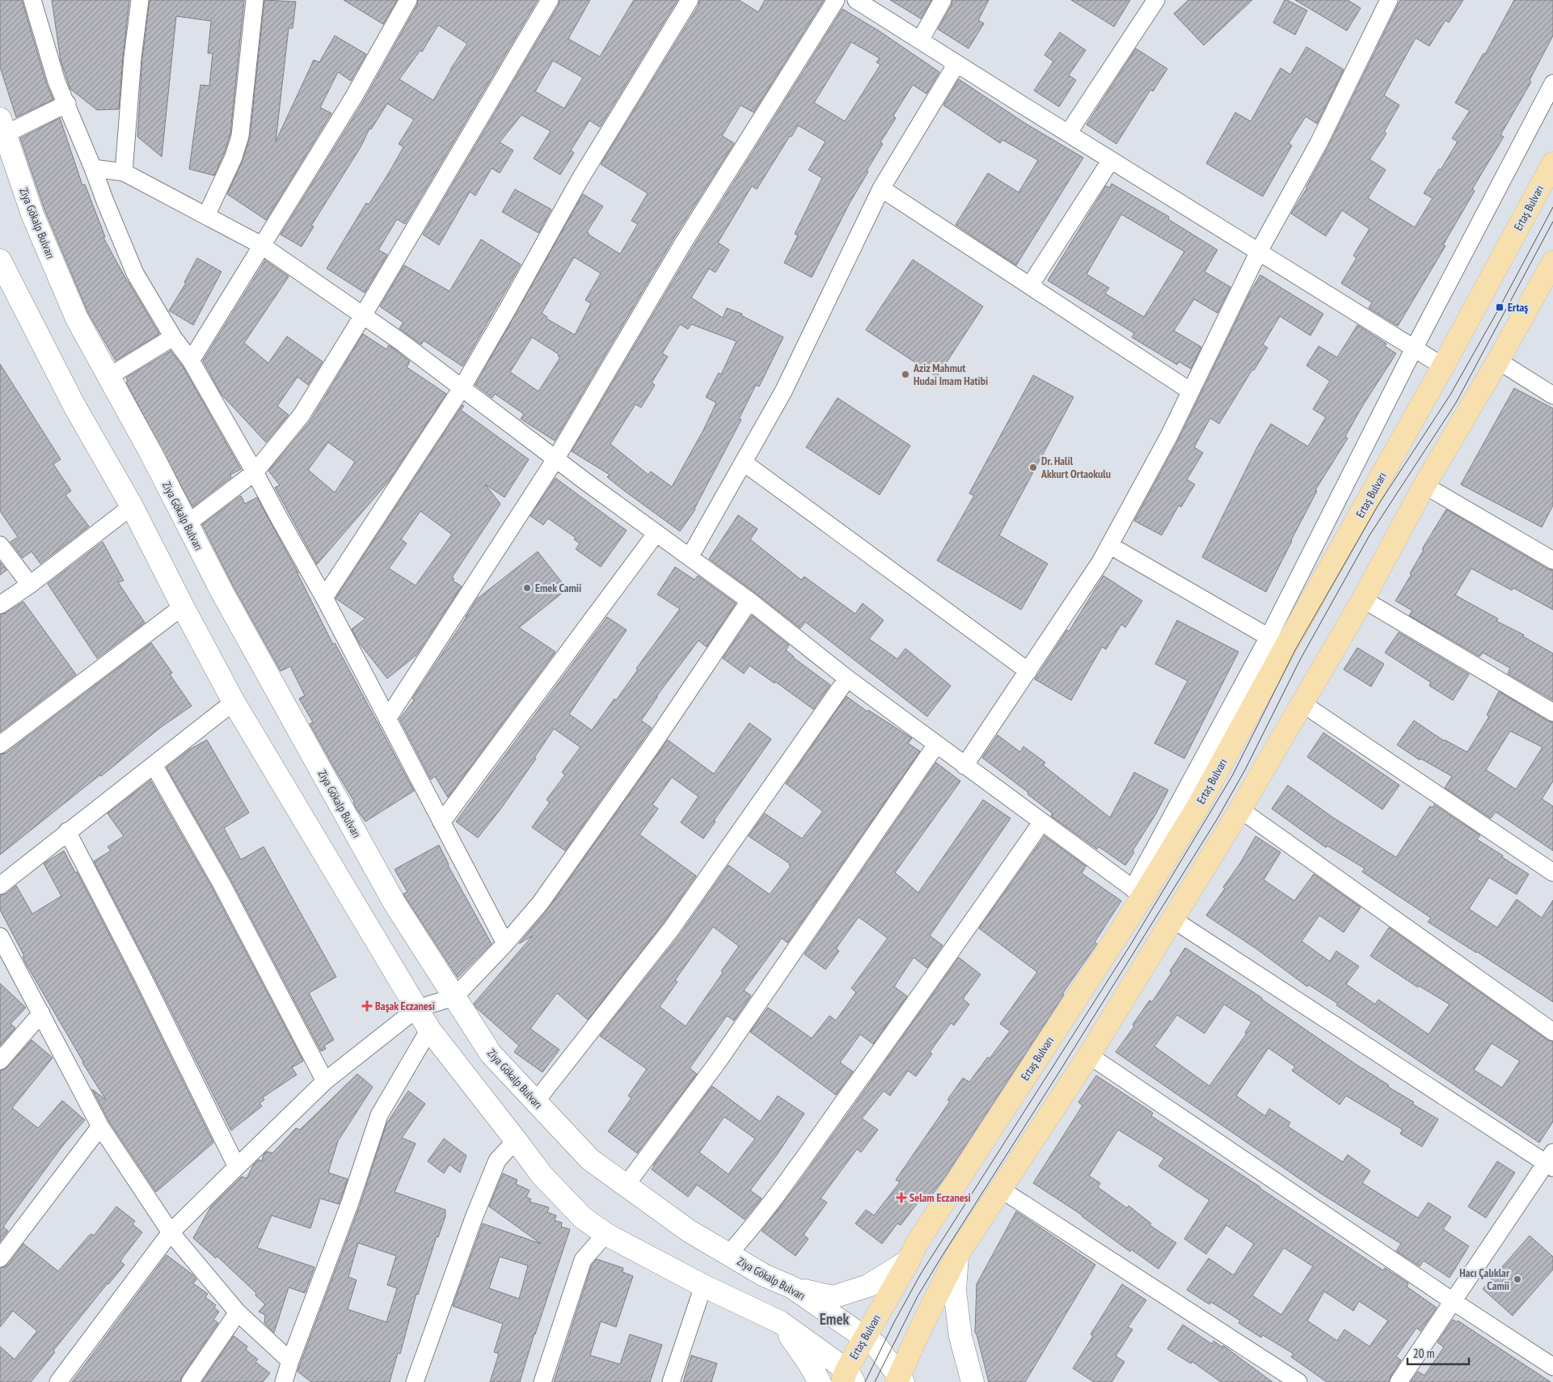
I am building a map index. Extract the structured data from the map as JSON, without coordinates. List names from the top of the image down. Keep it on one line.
{"streets":{"main road":["Ertaş Bulvarı","Ziya Gökalp Bulvarı"]},"crossings":[["Ertaş Bulvarı","Ziya Gökalp Bulvarı"]],"districts":["Emek"],"places":{"transit":["Ertaş"],"other":["Aziz Mahmut Hudai Imam Hatibi","Dr. Halil Akkurt Ortaokulu","Emek Camii","Hacı Çalıklar Camii"],"health":["Başak Eczanesi","Selam Eczanesi"]},"scale_bar":"20 m"}
